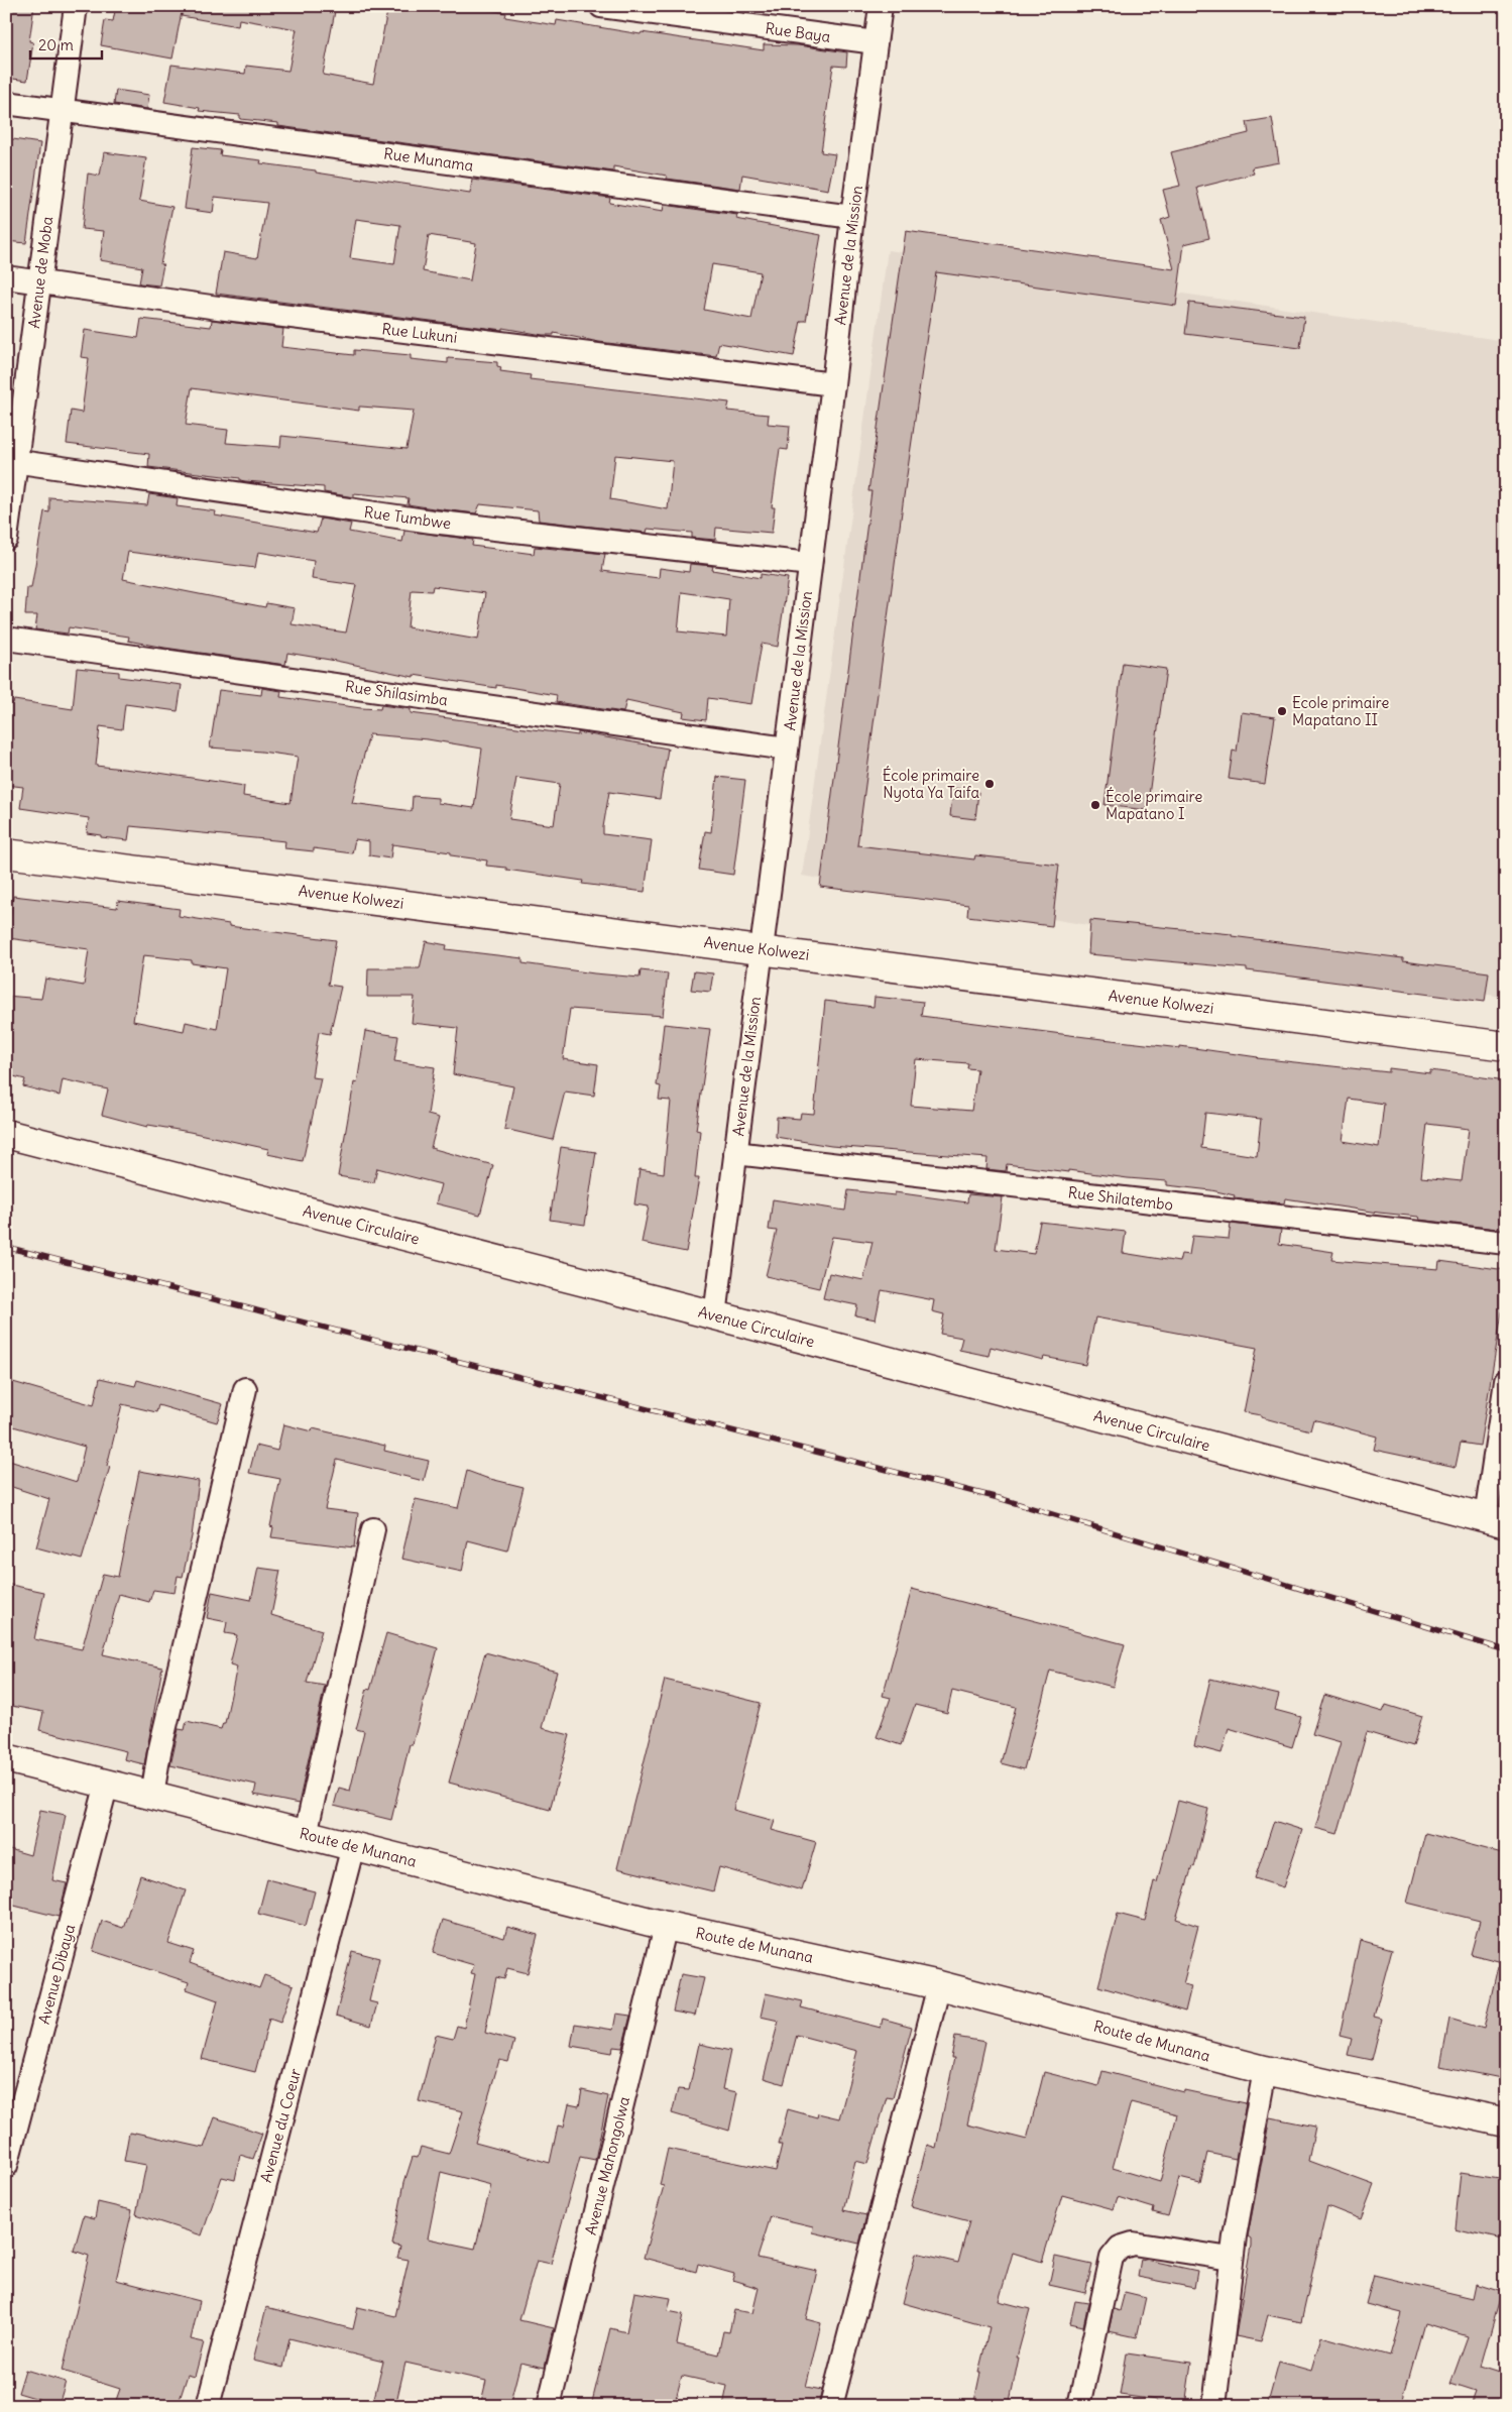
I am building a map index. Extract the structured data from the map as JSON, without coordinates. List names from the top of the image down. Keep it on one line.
{"streets":{"street":["Rue Baya","Rue Munama","Avenue de la Mission","Avenue de Moba","Rue Lukuni","Rue Tumbwe","Rue Shilasimba","Avenue Kolwezi","Rue Shilatembo","Avenue Circulaire","Route de Munana","Avenue Dibaya","Avenue du Coeur","Avenue Mahongolwa"]},"crossings":[["Rue Baya","Avenue de la Mission"],["Rue Munama","Avenue de la Mission"],["Rue Munama","Avenue de Moba"],["Avenue de la Mission","Rue Lukuni"],["Avenue de la Mission","Rue Tumbwe"],["Avenue de la Mission","Rue Shilasimba"],["Avenue de la Mission","Avenue Kolwezi"],["Avenue de la Mission","Rue Shilatembo"],["Avenue de la Mission","Avenue Circulaire"],["Avenue de Moba","Rue Lukuni"],["Avenue de Moba","Rue Tumbwe"],["Route de Munana","Avenue Dibaya"],["Route de Munana","Avenue du Coeur"],["Route de Munana","Avenue Mahongolwa"]],"places":["Ecole primaire Mapatano II","École primaire Nyota Ya Taifa","École primaire Mapatano I"],"scale_bar":"20 m"}
